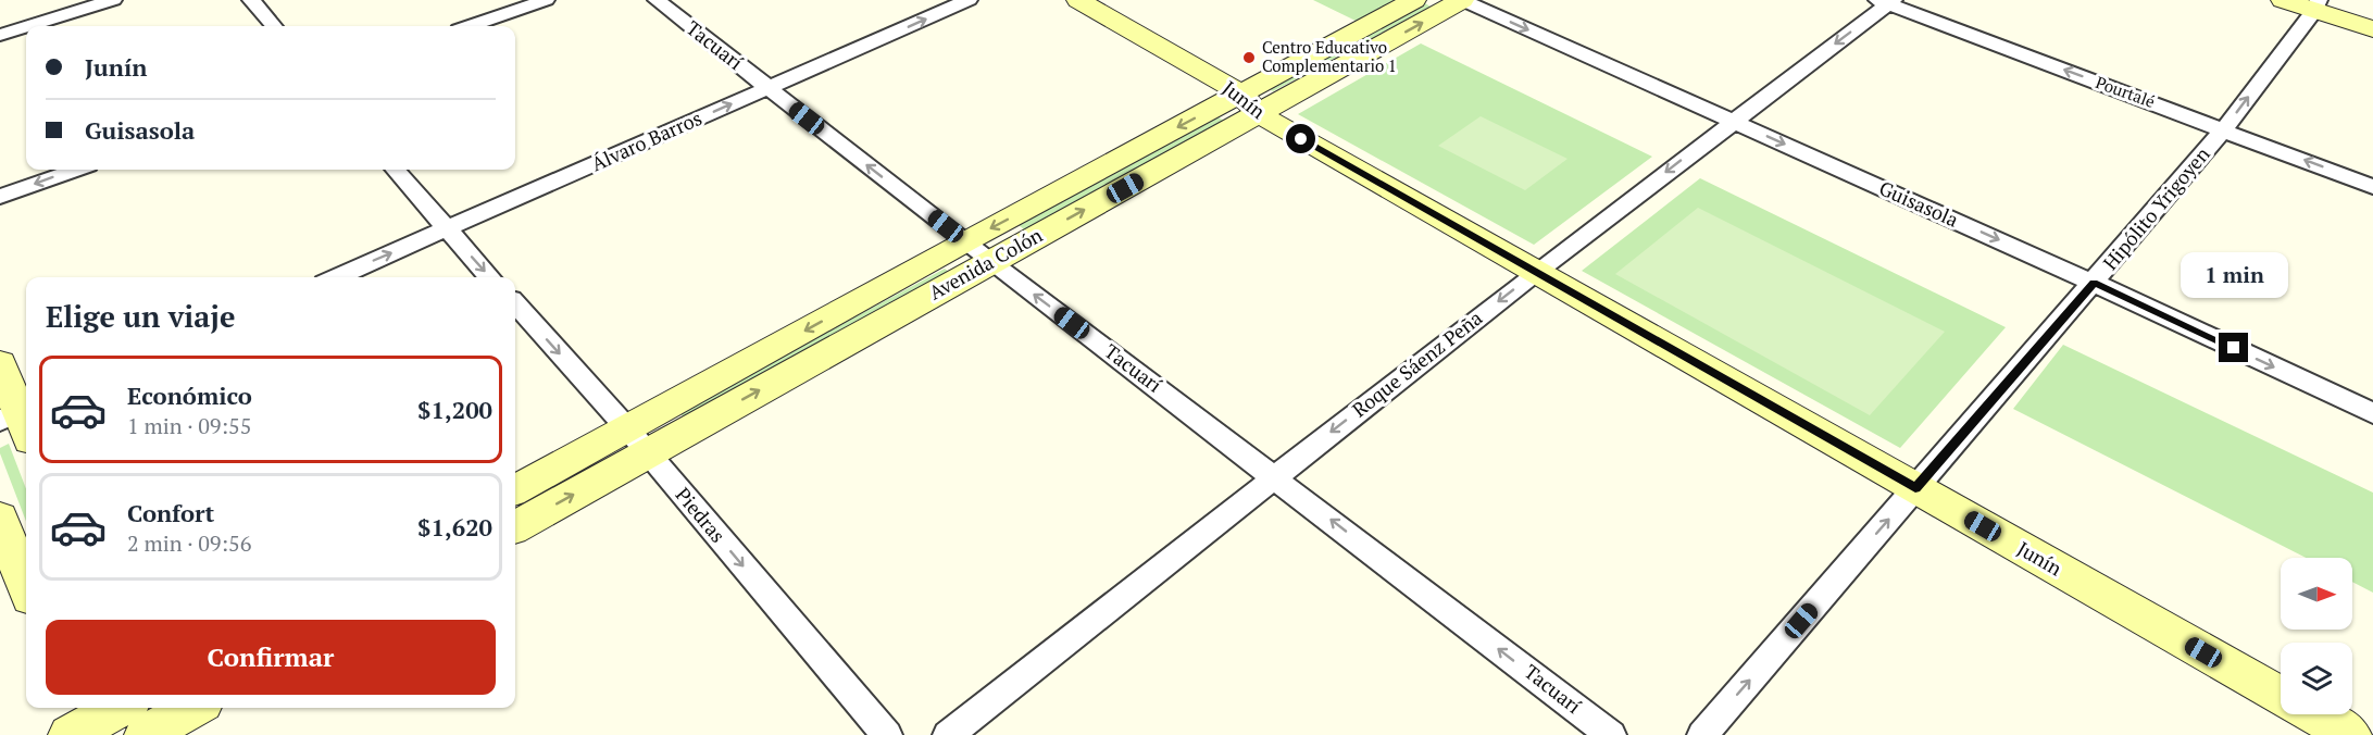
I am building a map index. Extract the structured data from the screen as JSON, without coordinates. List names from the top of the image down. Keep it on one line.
{"streets":{"main road":["Junín","Avenida Colón"],"street":["Tacuarí","Pourtalé","Álvaro Barros","Guisasola","Hipólito Yrigoyen","Roque Sáenz Peña","Piedras"]},"crossings":[["Tacuarí","Álvaro Barros"],["Tacuarí","Avenida Colón"],["Tacuarí","Roque Sáenz Peña"],["Pourtalé","Hipólito Yrigoyen"],["Pourtalé","Roque Sáenz Peña"],["Junín","Hipólito Yrigoyen"],["Junín","Avenida Colón"],["Junín","Roque Sáenz Peña"],["Guisasola","Hipólito Yrigoyen"],["Guisasola","Avenida Colón"],["Guisasola","Roque Sáenz Peña"],["Avenida Colón","Piedras"]],"one_way":["Tacuarí","Pourtalé","Álvaro Barros","Guisasola","Hipólito Yrigoyen","Roque Sáenz Peña","Piedras"],"places":["Centro Educativo Complementario 1"],"north":"right","page":{"banner":["Junín","Guisasola"],"bubble":"1 min","heading":"Elige un viaje","list":[{"name":"Económico","note":"1 min · 09:55","value":"$1,200"},{"name":"Confort","note":"2 min · 09:56","value":"$1,620"}],"buttons":"Confirmar"}}
